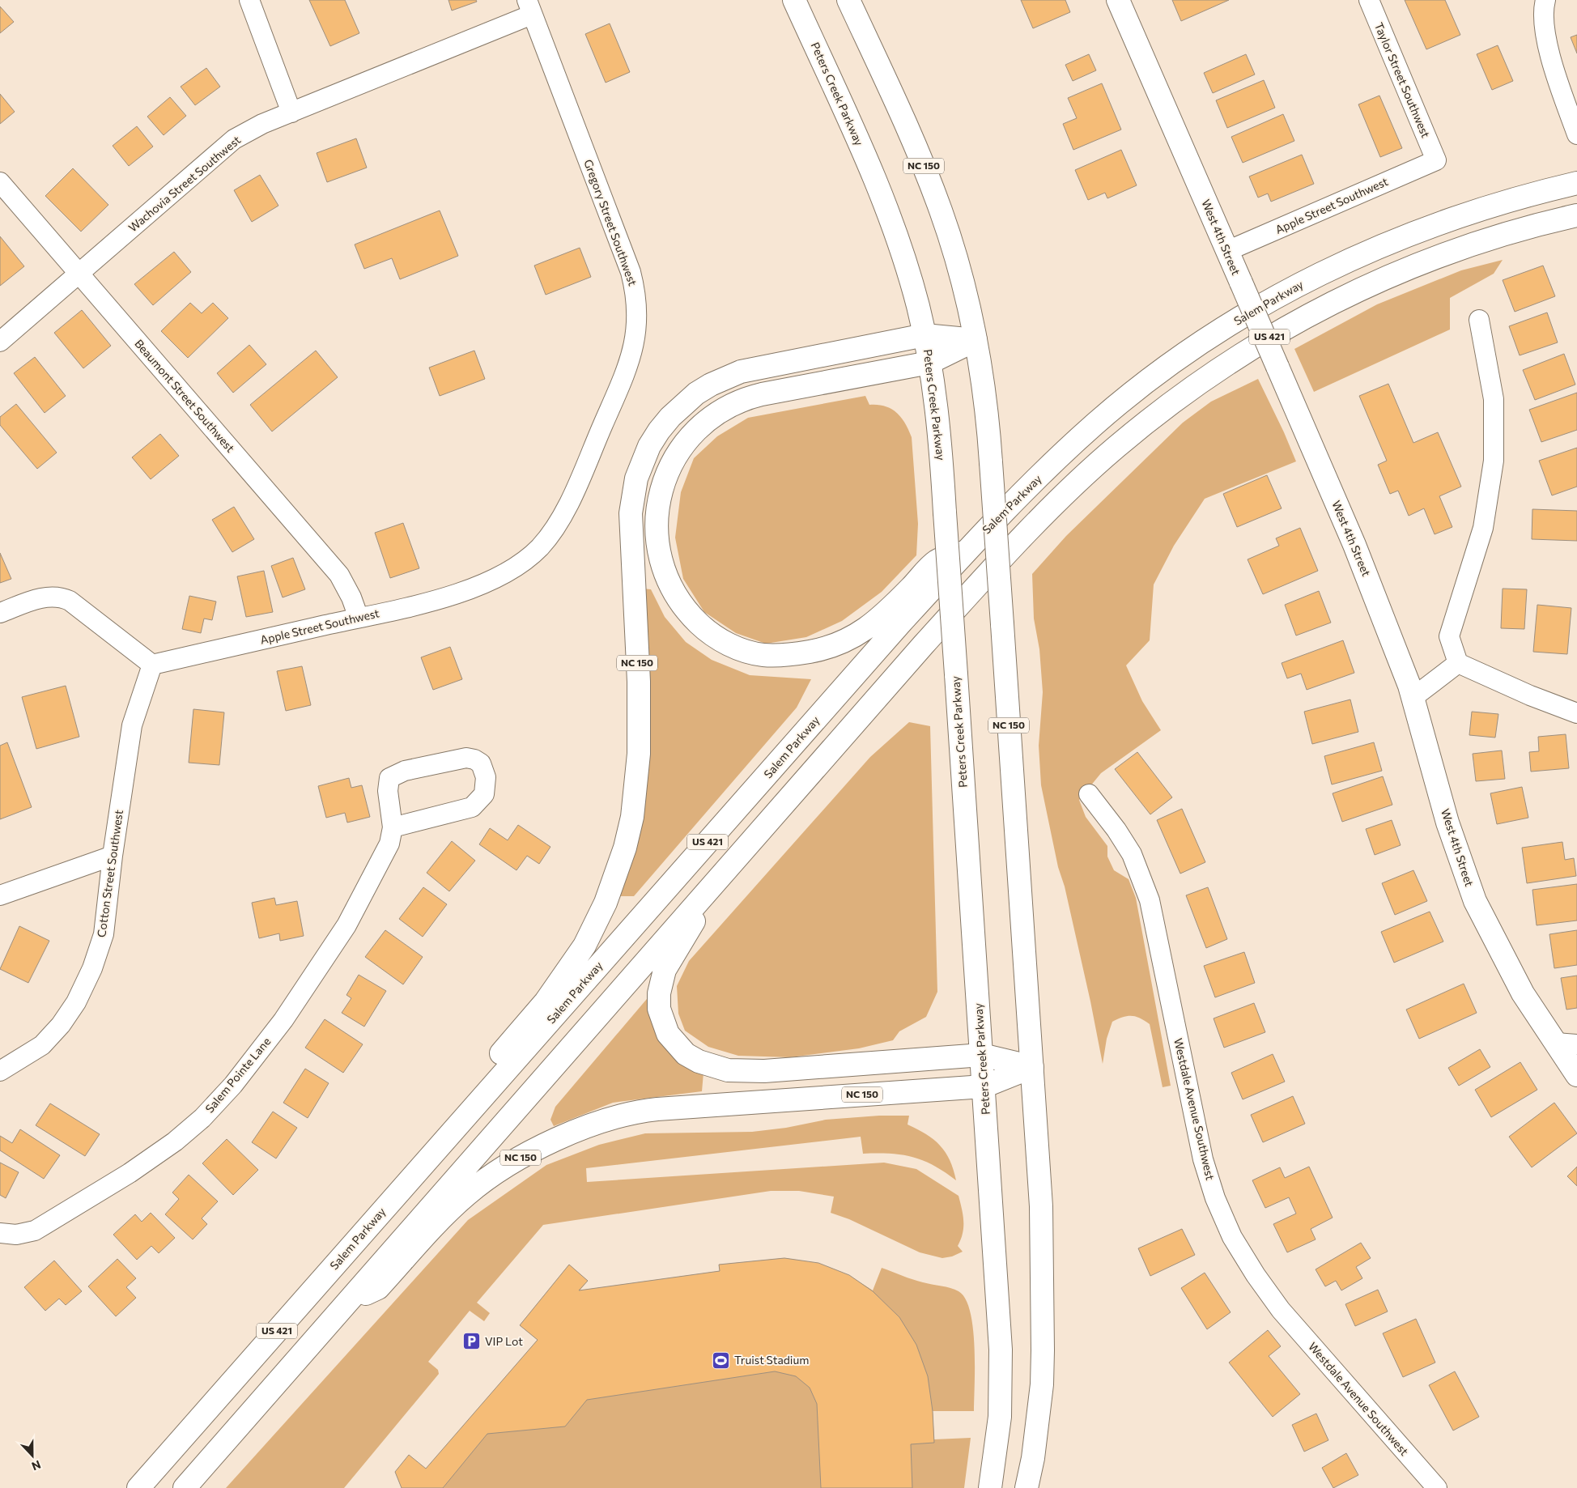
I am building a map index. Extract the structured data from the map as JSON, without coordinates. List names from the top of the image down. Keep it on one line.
{"streets":{"main road":["Peters Creek Parkway","NC 150","West 4th Street","Salem Parkway","US 421"],"street":["Taylor Street Southwest","Wachovia Street Southwest","Apple Street Southwest","Gregory Street Southwest","Beaumont Street Southwest","Cotton Street Southwest","Salem Pointe Lane","Westdale Avenue Southwest"]},"crossings":[["Taylor Street Southwest","Apple Street Southwest"],["Peters Creek Parkway","NC 150"],["NC 150","Salem Parkway"],["NC 150","US 421"],["Wachovia Street Southwest","Gregory Street Southwest"],["Wachovia Street Southwest","Beaumont Street Southwest"],["Apple Street Southwest","Gregory Street Southwest"],["Apple Street Southwest","West 4th Street"],["Apple Street Southwest","Beaumont Street Southwest"],["Apple Street Southwest","Cotton Street Southwest"]],"places":{"parking":["VIP Lot"],"sports":["Truist Stadium"]},"north":"bottom"}
